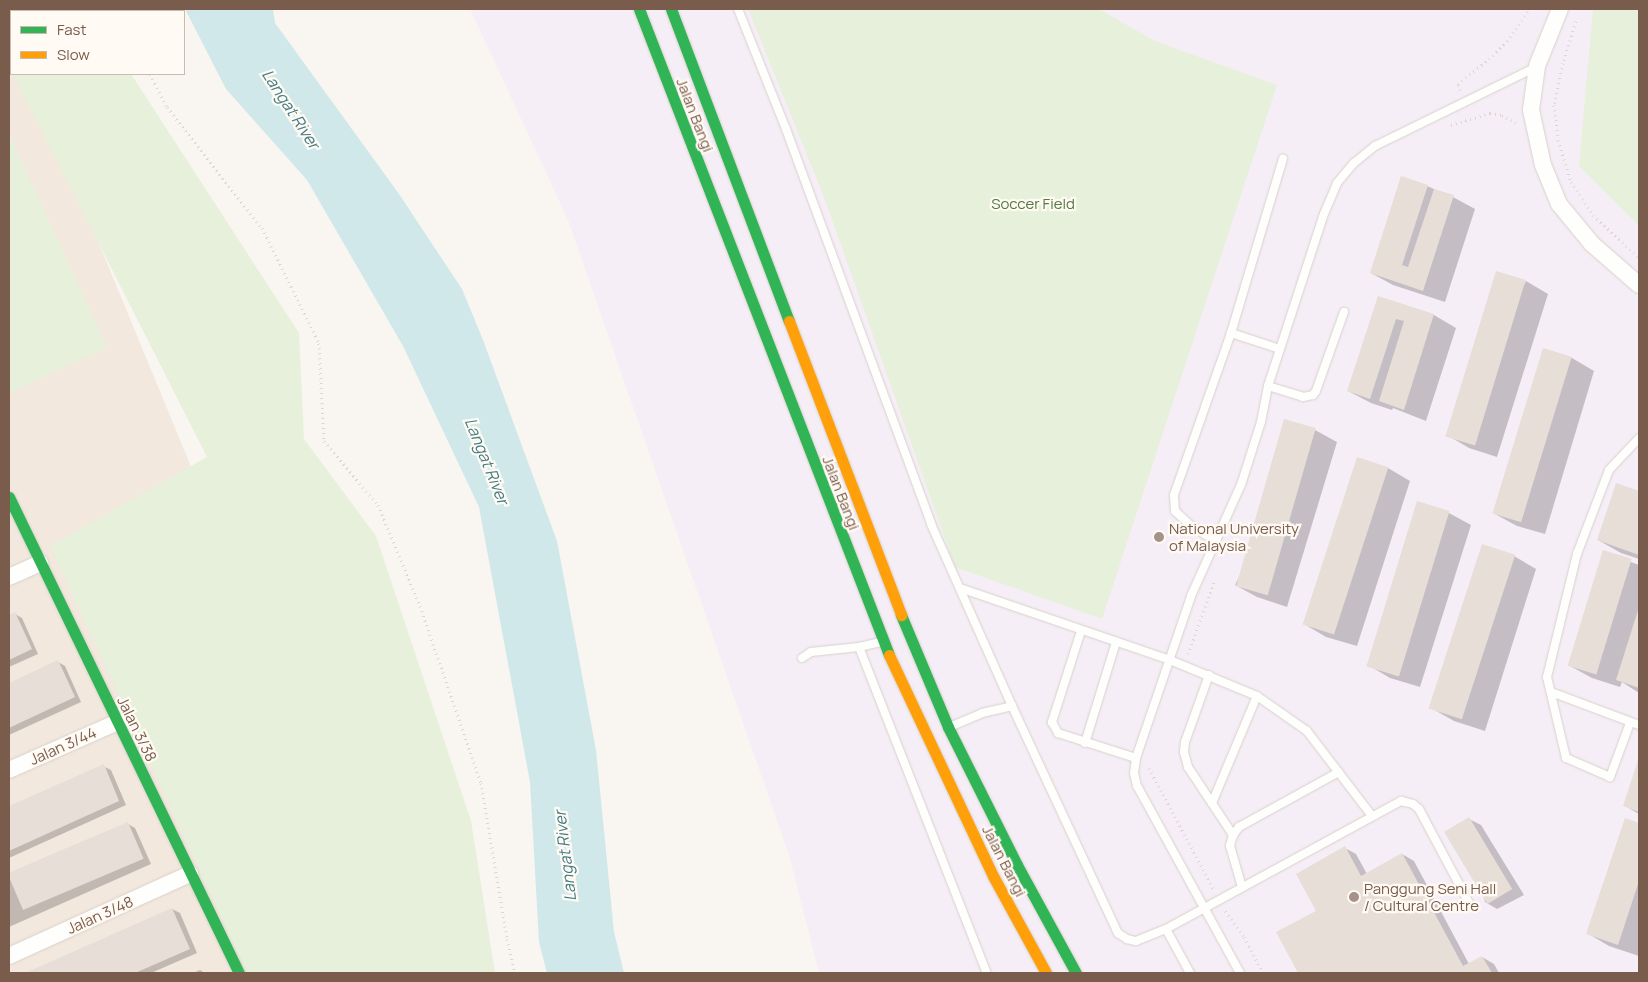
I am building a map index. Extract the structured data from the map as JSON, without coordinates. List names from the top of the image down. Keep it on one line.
{"streets":{"main road":["Jalan Bangi","Jalan 3/38"],"street":["Jalan 3/44","Jalan 3/48"]},"crossings":[["Jalan 3/38","Jalan 3/44"],["Jalan 3/38","Jalan 3/48"]],"water":["Langat River"],"parks":["Soccer Field"],"places":["National University of Malaysia","Panggung Seni Hall / Cultural Centre"],"legend":["Fast","Slow"]}
